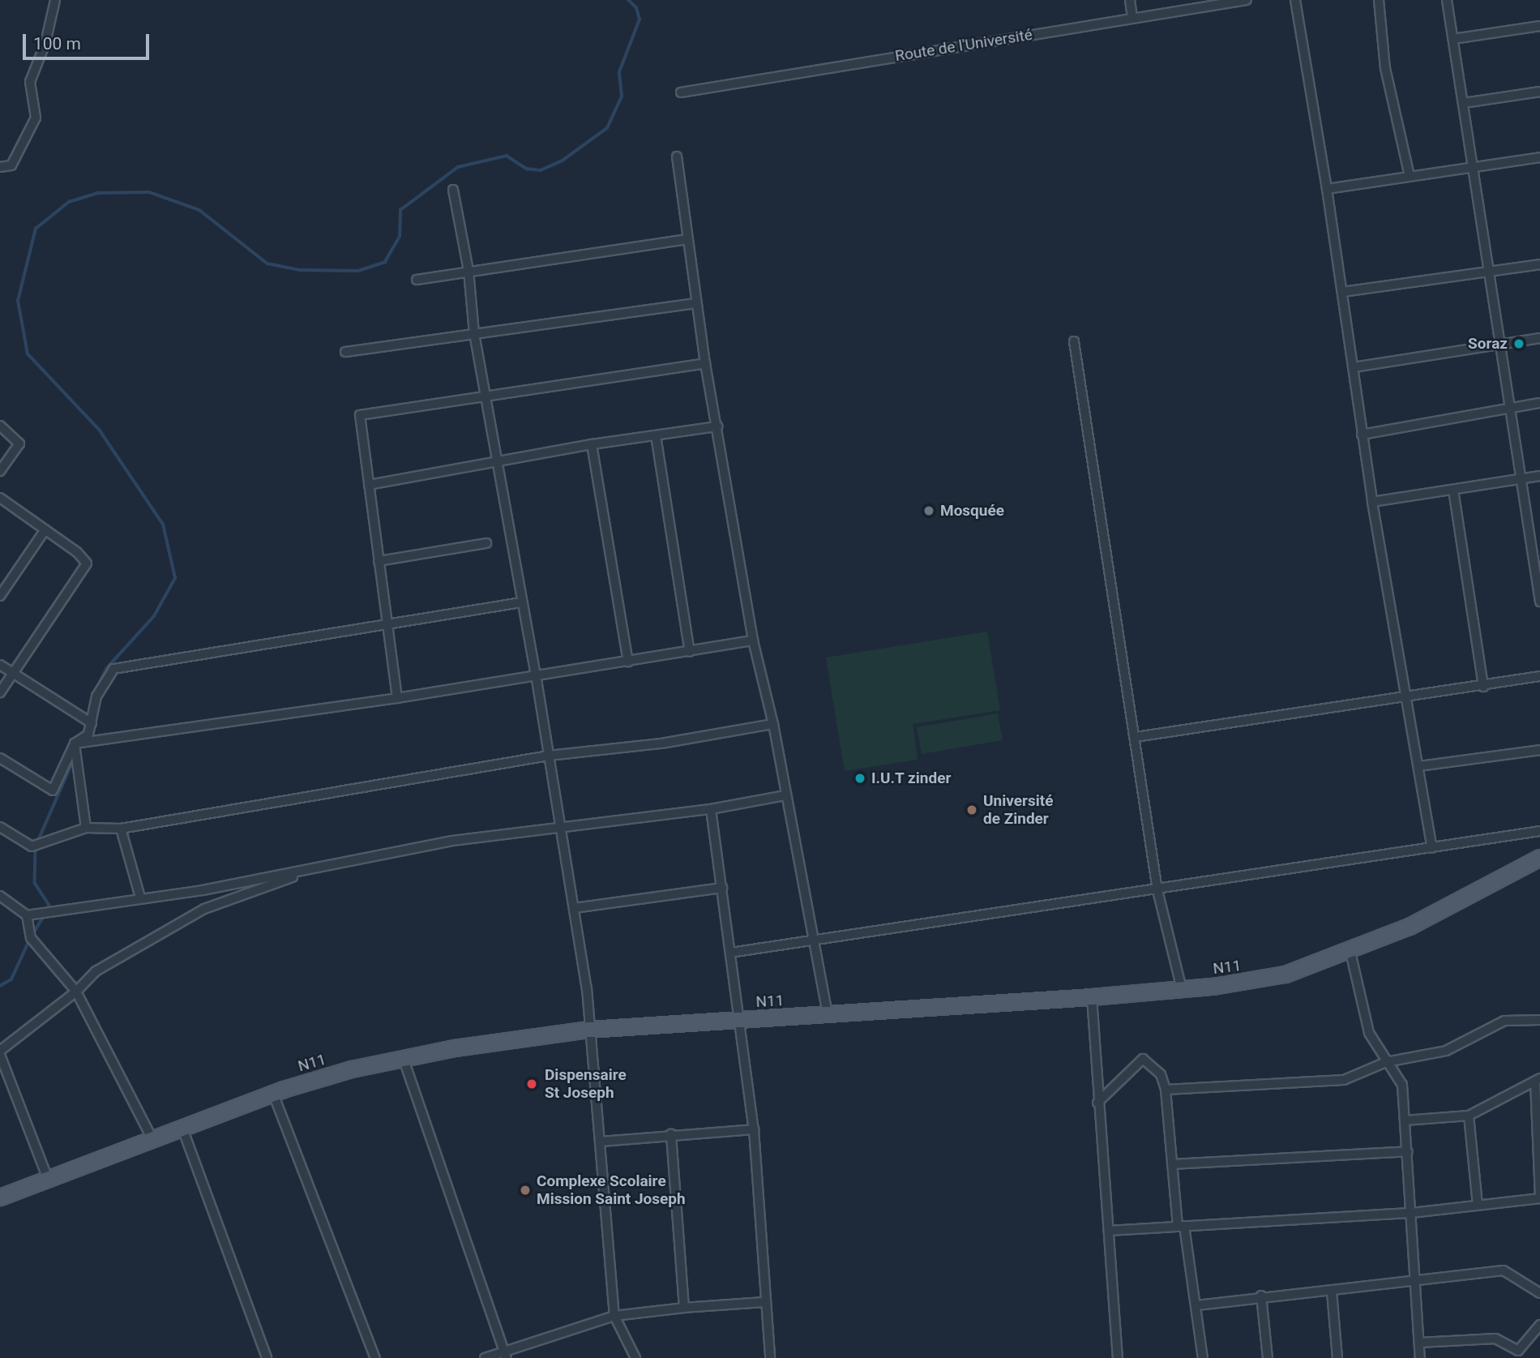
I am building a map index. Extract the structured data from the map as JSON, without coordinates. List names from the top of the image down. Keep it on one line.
{"streets":{"main road":["N11"],"street":["Route de l'Université"]},"places":["Soraz","Mosquée","I.U.T zinder","Université de Zinder","Dispensaire St Joseph","Complexe Scolaire Mission Saint Joseph"],"scale_bar":"100 m"}
